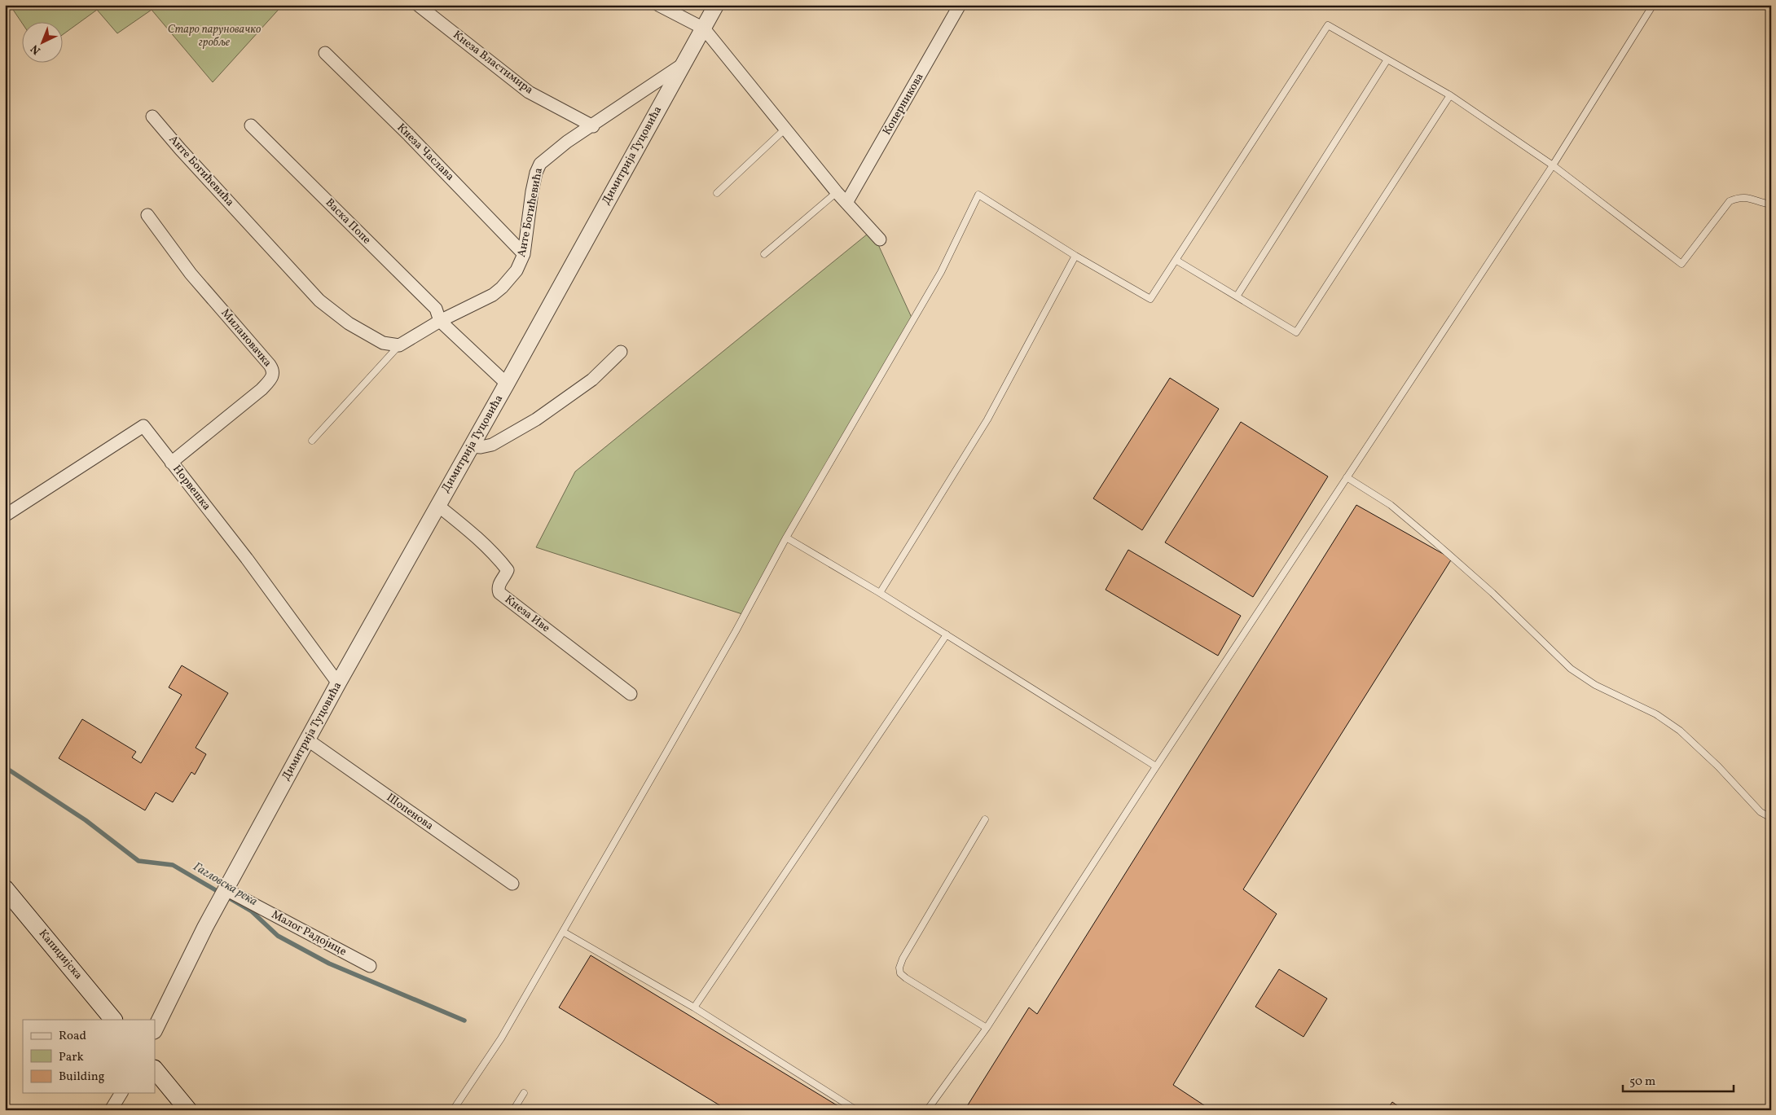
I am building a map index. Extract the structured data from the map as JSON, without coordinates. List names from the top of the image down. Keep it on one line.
{"streets":{"main road":["Капиџијска"],"street":["Кнеза Властимира","Коперникова","Кнеза Часлава","Димитрија Туцовића","Анте Богићевића","Васка Попе","Милановачка","Норвешка","Кнеза Иве","Шопенова","Малог Радојице"]},"crossings":[["Кнеза Властимира","Анте Богићевића"],["Кнеза Часлава","Анте Богићевића"],["Димитрија Туцовића","Анте Богићевића"],["Димитрија Туцовића","Васка Попе"],["Димитрија Туцовића","Норвешка"],["Димитрија Туцовића","Кнеза Иве"],["Димитрија Туцовића","Шопенова"],["Димитрија Туцовића","Малог Радојице"],["Анте Богићевића","Васка Попе"],["Милановачка","Норвешка"]],"water":["Гагловска река"],"parks":["Старо паруновачко гробље"],"legend":["Road","Park","Building"],"scale_bar":"50 m","north":"bottom left"}
